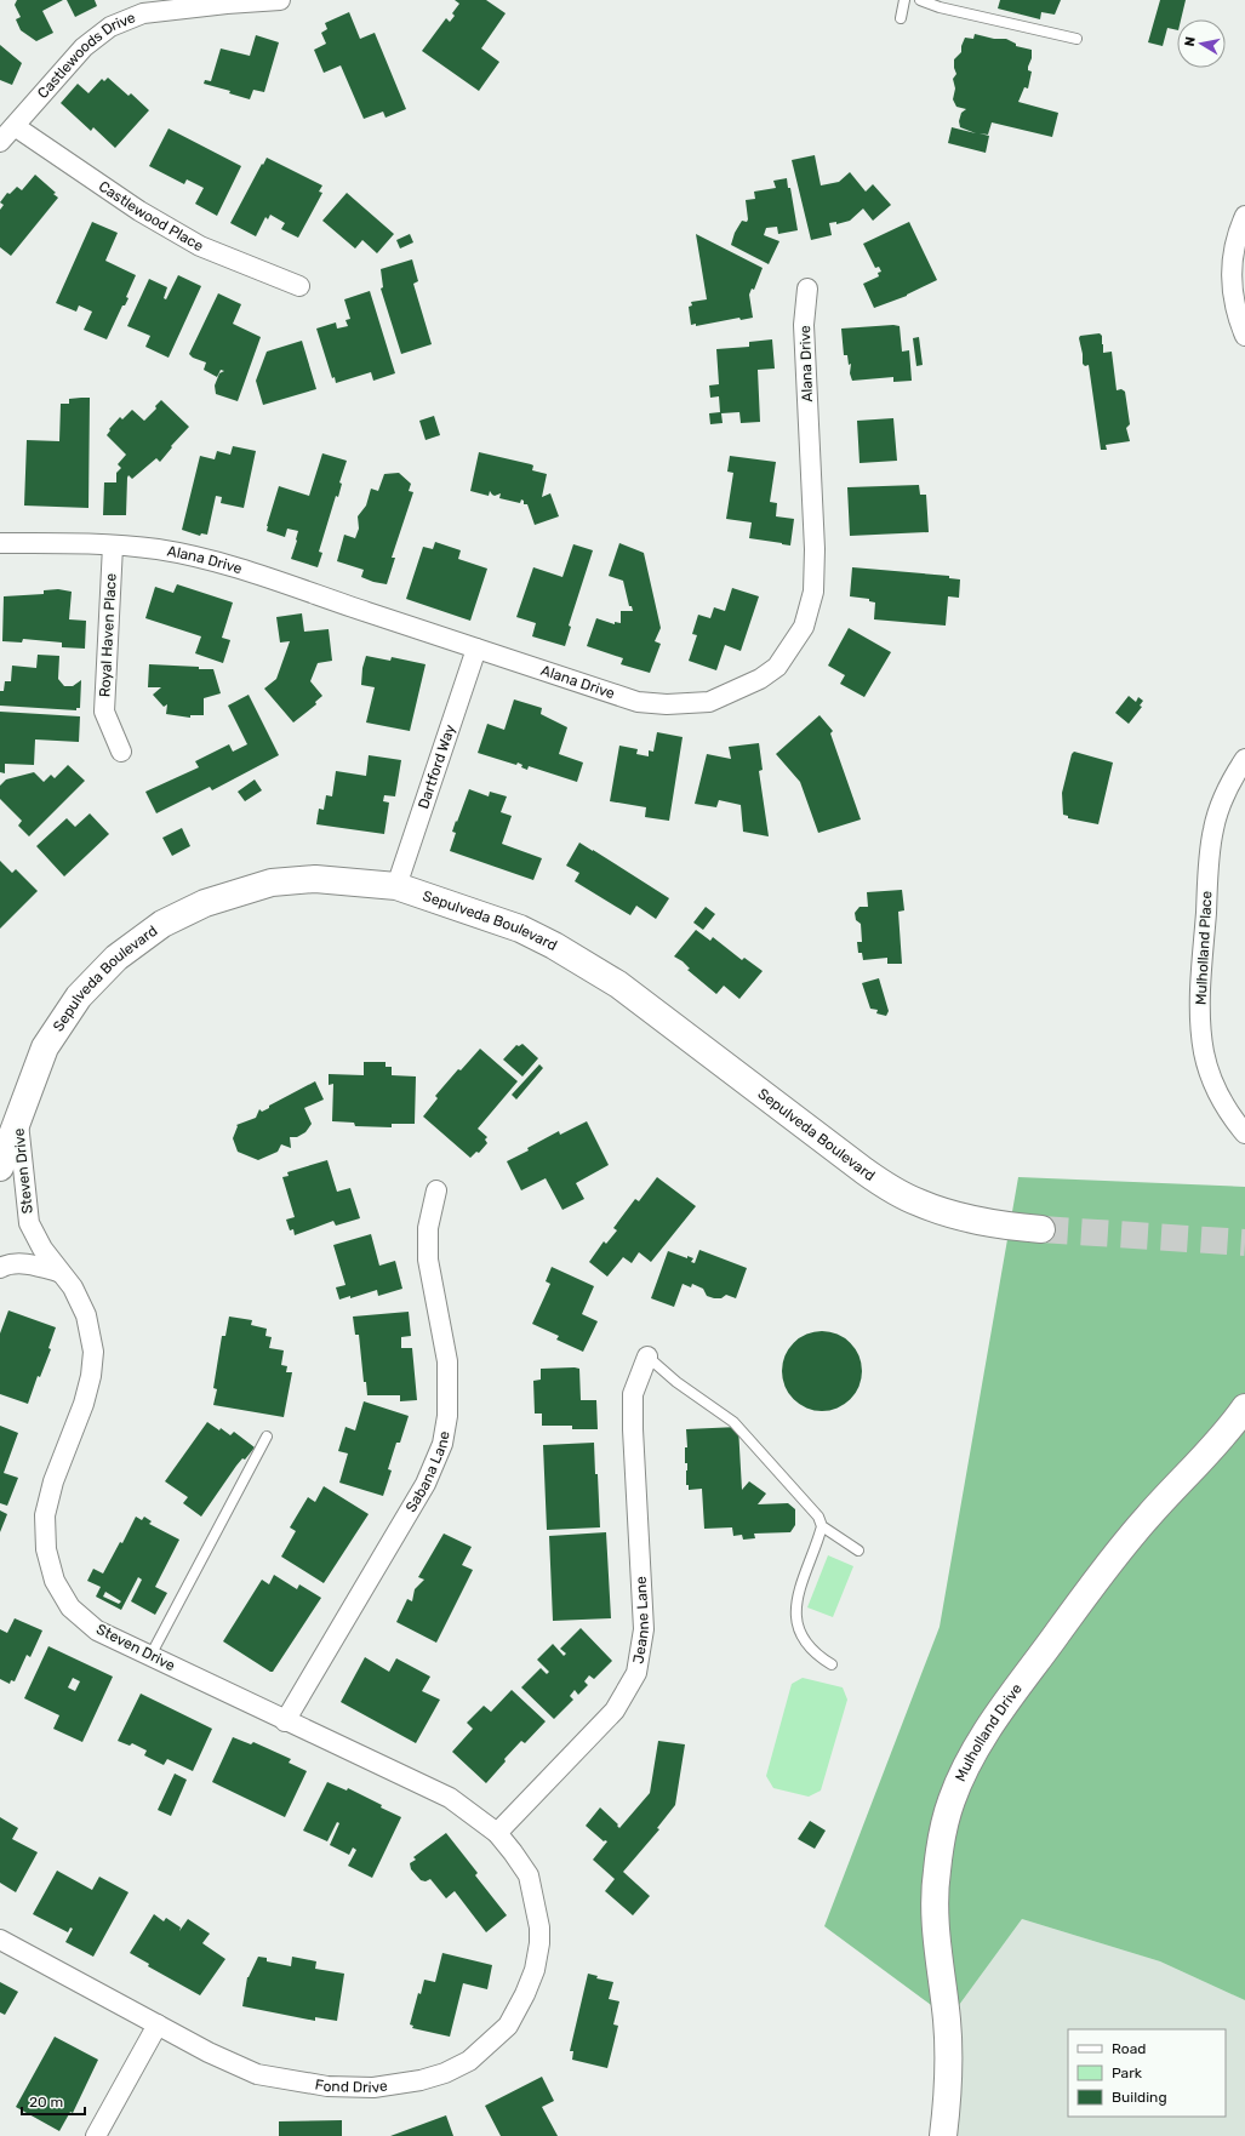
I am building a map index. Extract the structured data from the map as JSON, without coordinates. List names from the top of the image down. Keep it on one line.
{"streets":{"main road":["Sepulveda Boulevard","Mulholland Drive"],"street":["Castlewoods Drive","Castlewood Place","Alana Drive","Royal Haven Place","Dartford Way","Mulholland Place","Steven Drive","Sabana Lane","Jeanne Lane","Fond Drive"]},"crossings":[["Castlewoods Drive","Castlewood Place"],["Alana Drive","Royal Haven Place"],["Alana Drive","Dartford Way"],["Dartford Way","Sepulveda Boulevard"],["Sepulveda Boulevard","Steven Drive"],["Steven Drive","Sabana Lane"],["Steven Drive","Jeanne Lane"],["Steven Drive","Fond Drive"],["Jeanne Lane","Fond Drive"]],"legend":["Road","Park","Building"],"scale_bar":"20 m","north":"left"}
